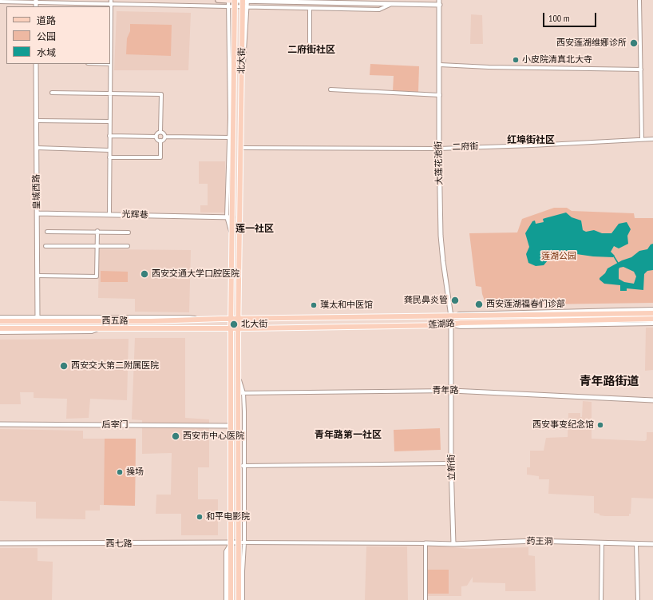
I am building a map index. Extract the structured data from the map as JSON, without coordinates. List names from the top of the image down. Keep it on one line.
{"streets":{"main road":["北大街","西五路","莲湖路"],"street":["二府街","大莲花池街","皇城西路","光辉巷","青年路","后宰门","立新街","药王洞","西七路"]},"crossings":[["北大街","二府街"],["北大街","光辉巷"],["北大街","西五路"],["北大街","莲湖路"],["北大街","青年路"],["北大街","后宰门"],["北大街","西七路"],["二府街","大莲花池街"],["大莲花池街","莲湖路"],["大莲花池街","立新街"],["皇城西路","光辉巷"],["皇城西路","西五路"],["西五路","莲湖路"],["莲湖路","立新街"],["青年路","立新街"],["立新街","药王洞"]],"districts":["二府街社区","红埠街社区","莲一社区","青年路街道","青年路第一社区"],"parks":["莲湖公园"],"places":["西安莲湖维娜诊所","小皮院清真北大寺","西安交通大学口腔医院","龚民鼻炎管","西安莲湖福春们诊部","璞太和中医馆","北大街","西安交大第二附属医院","西安事变纪念馆","西安市中心医院","操场","和平电影院"],"legend":["道路","公园","水域"],"scale_bar":"100 m"}
